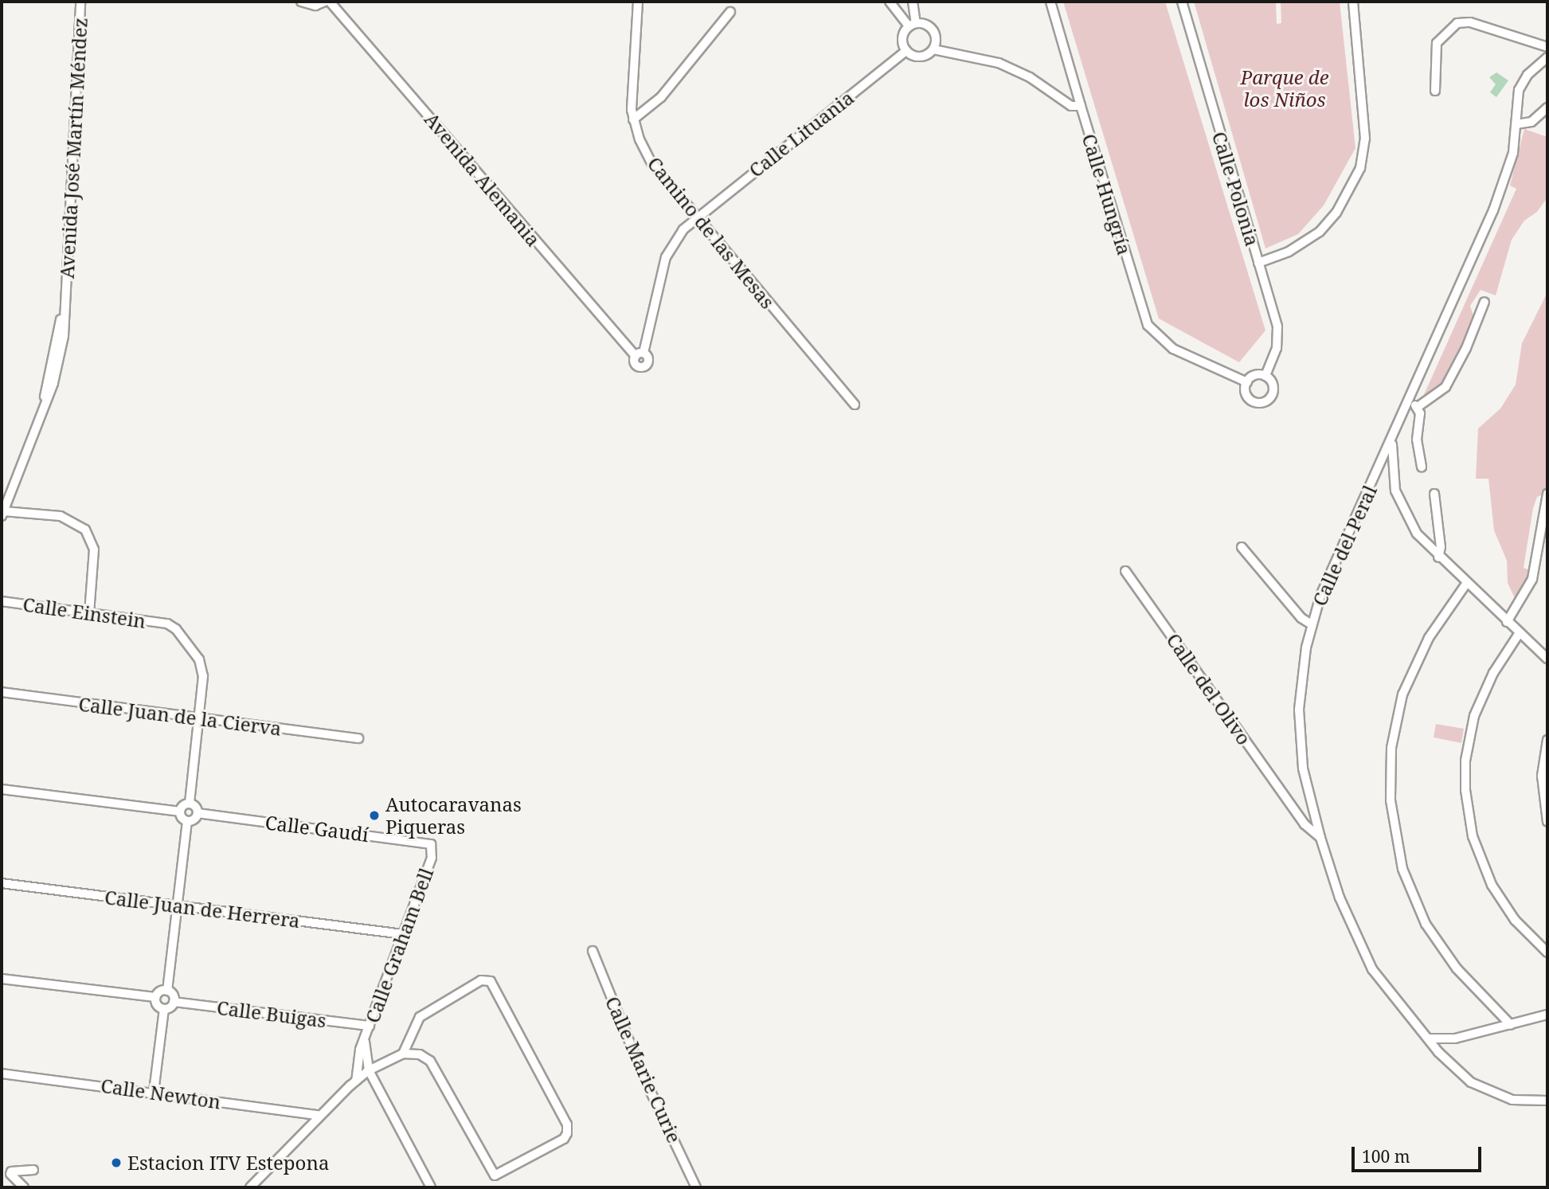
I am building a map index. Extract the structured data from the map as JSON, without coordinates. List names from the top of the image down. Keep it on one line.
{"streets":{"street":["Calle Lituania","Avenida José Martín Méndez","Avenida Alemania","Calle Polonia","Calle Hungría","Camino de las Mesas","Calle del Peral","Calle Einstein","Calle del Olivo","Calle Juan de la Cierva","Calle Gaudí","Calle Juan de Herrera","Calle Graham Bell","Calle Buigas","Calle Marie Curie","Calle Newton"]},"crossings":[["Calle Lituania","Avenida Alemania"],["Calle Lituania","Camino de las Mesas"],["Calle Polonia","Calle Hungría"],["Calle del Peral","Calle del Olivo"],["Calle Einstein","Calle Juan de la Cierva"],["Calle Gaudí","Calle Graham Bell"],["Calle Juan de Herrera","Calle Graham Bell"],["Calle Graham Bell","Calle Buigas"]],"parks":["Parque de los Niños"],"places":["Autocaravanas Piqueras","Estacion ITV Estepona"],"scale_bar":"100 m"}
